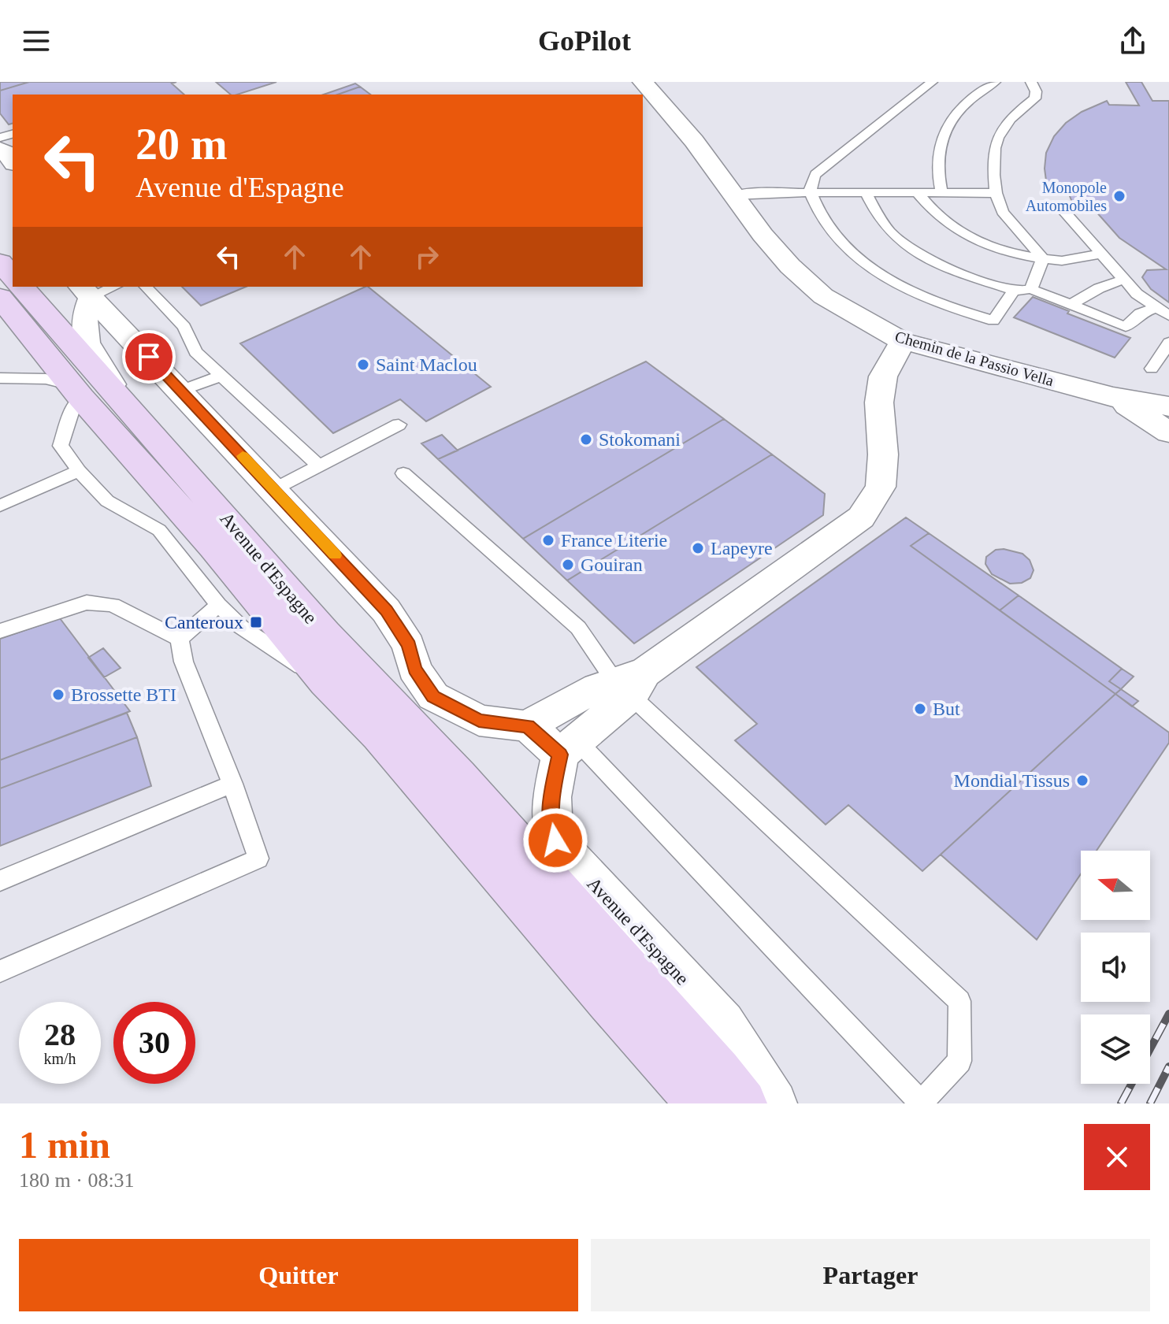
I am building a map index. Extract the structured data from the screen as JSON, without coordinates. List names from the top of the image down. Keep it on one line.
{"streets":{"main road":["Avenue d'Espagne"],"street":["Chemin de la Passio Vella"]},"places":{"other":["Monopole Automobiles","Saint Maclou","Stokomani","France Literie","Lapeyre","Gouiran","Brossette BTI","But","Mondial Tissus"],"transit":["Canteroux"]},"north":"left","page":{"header":"GoPilot","turn":["20 m","Avenue d'Espagne"],"speed":"28 km/h","limit":"30","heading":["1 min","180 m · 08:31"],"buttons":["Quitter","Partager"]}}
